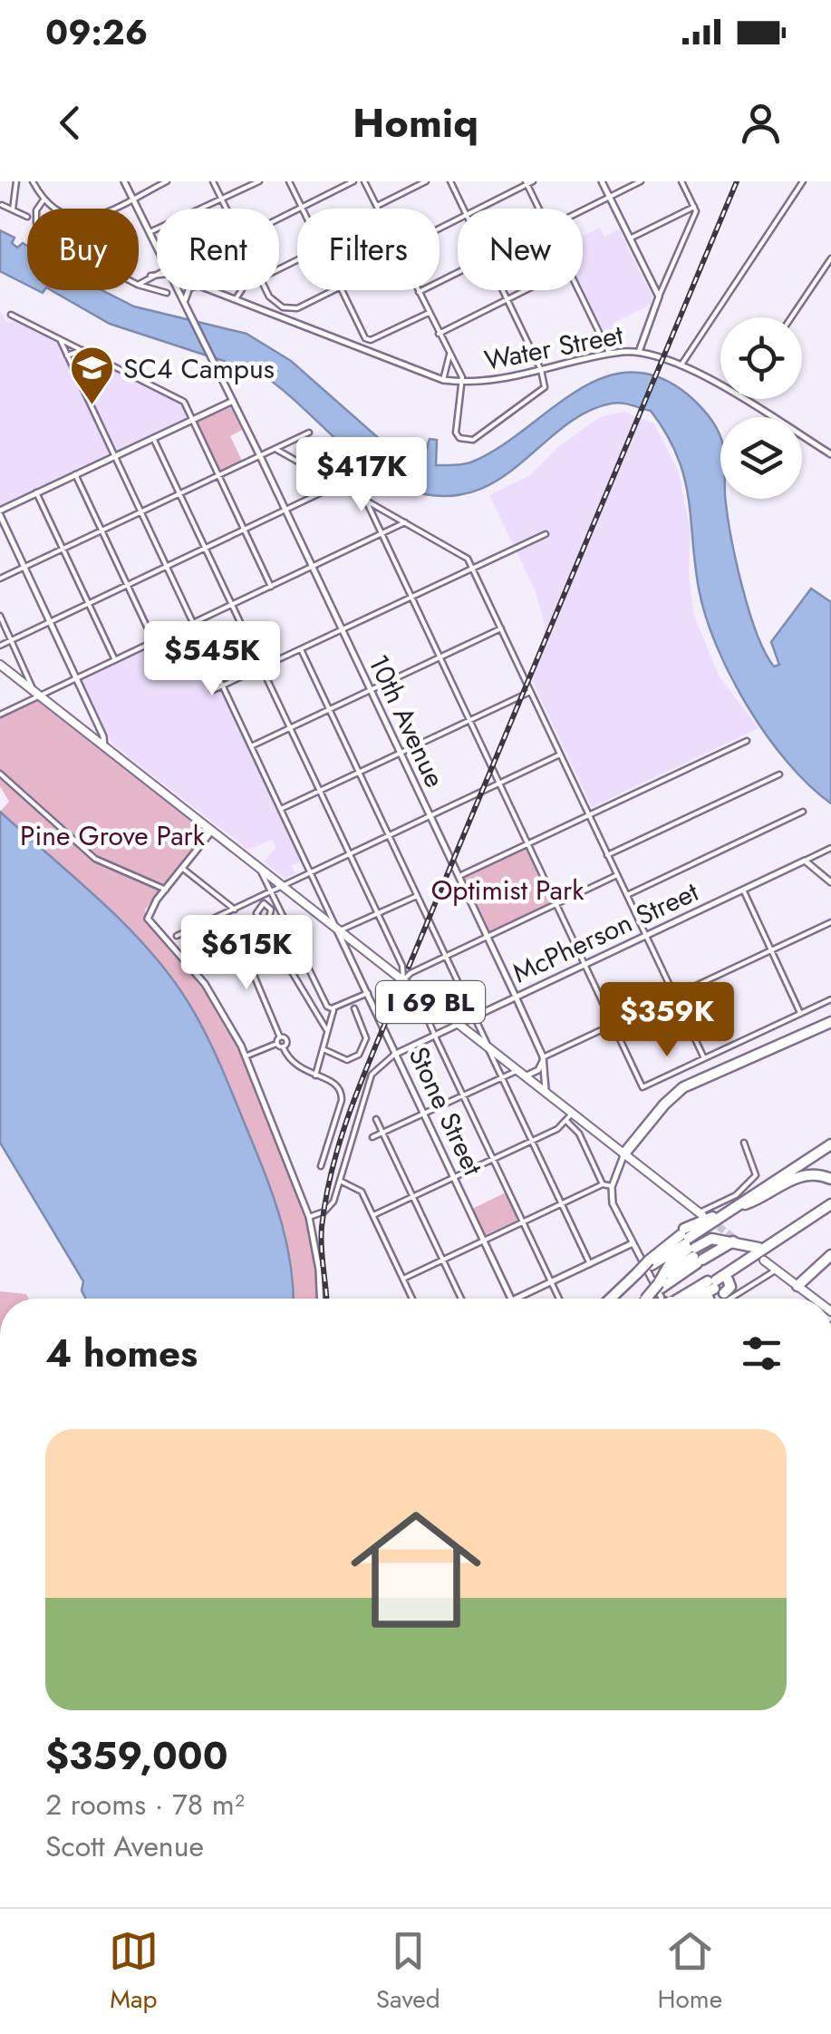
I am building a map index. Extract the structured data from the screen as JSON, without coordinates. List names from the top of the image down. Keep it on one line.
{"streets":{"main road":["I 69 BL"],"street":["Water Street","10th Avenue","McPherson Street","Stone Street"]},"crossings":[["10th Avenue","McPherson Street"],["10th Avenue","I 69 BL"],["McPherson Street","I 69 BL"],["McPherson Street","Stone Street"],["I 69 BL","Stone Street"]],"parks":["Pine Grove Park","Optimist Park"],"places":{"school or university":["SC4 Campus"]},"page":{"status":"09:26","header":"Homiq","chip":["Buy","Rent","Filters","New"],"price":["$417K","$545K","$615K","$359K"],"heading":"4 homes","list":[{"name":"$359,000","note":"2 rooms · 78 m² · Scott Avenue"}],"tabs":["Map","Saved","Home"]}}
